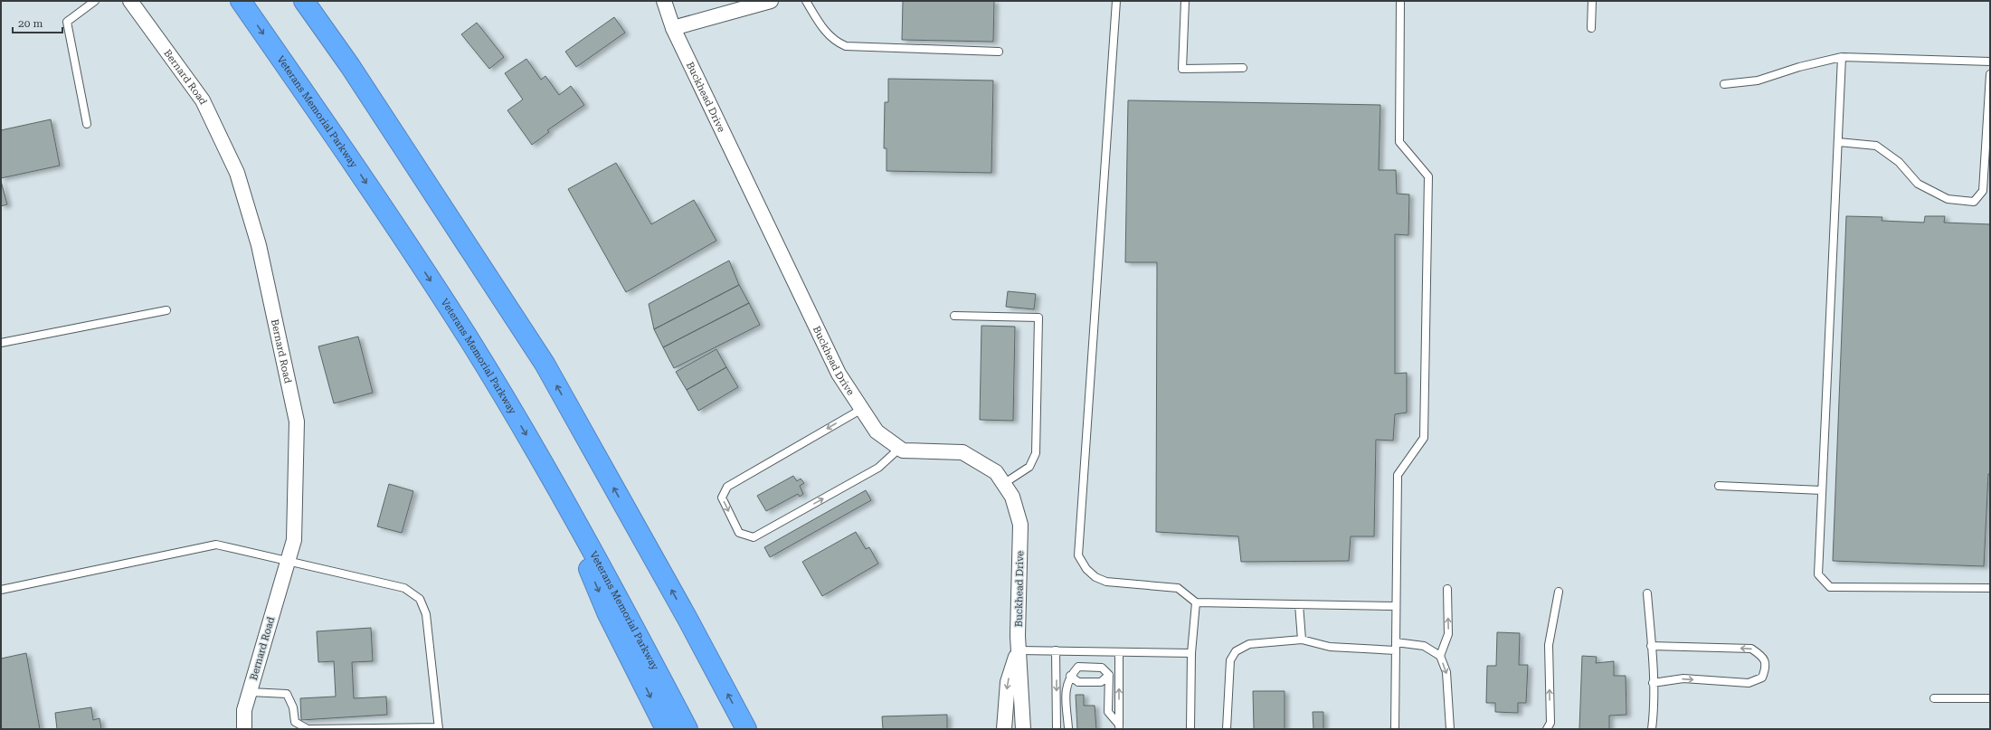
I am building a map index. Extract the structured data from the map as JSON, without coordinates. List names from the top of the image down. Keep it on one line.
{"streets":{"highway":["Veterans Memorial Parkway"],"street":["Bernard Road","Buckhead Drive"]},"scale_bar":"20 m"}
